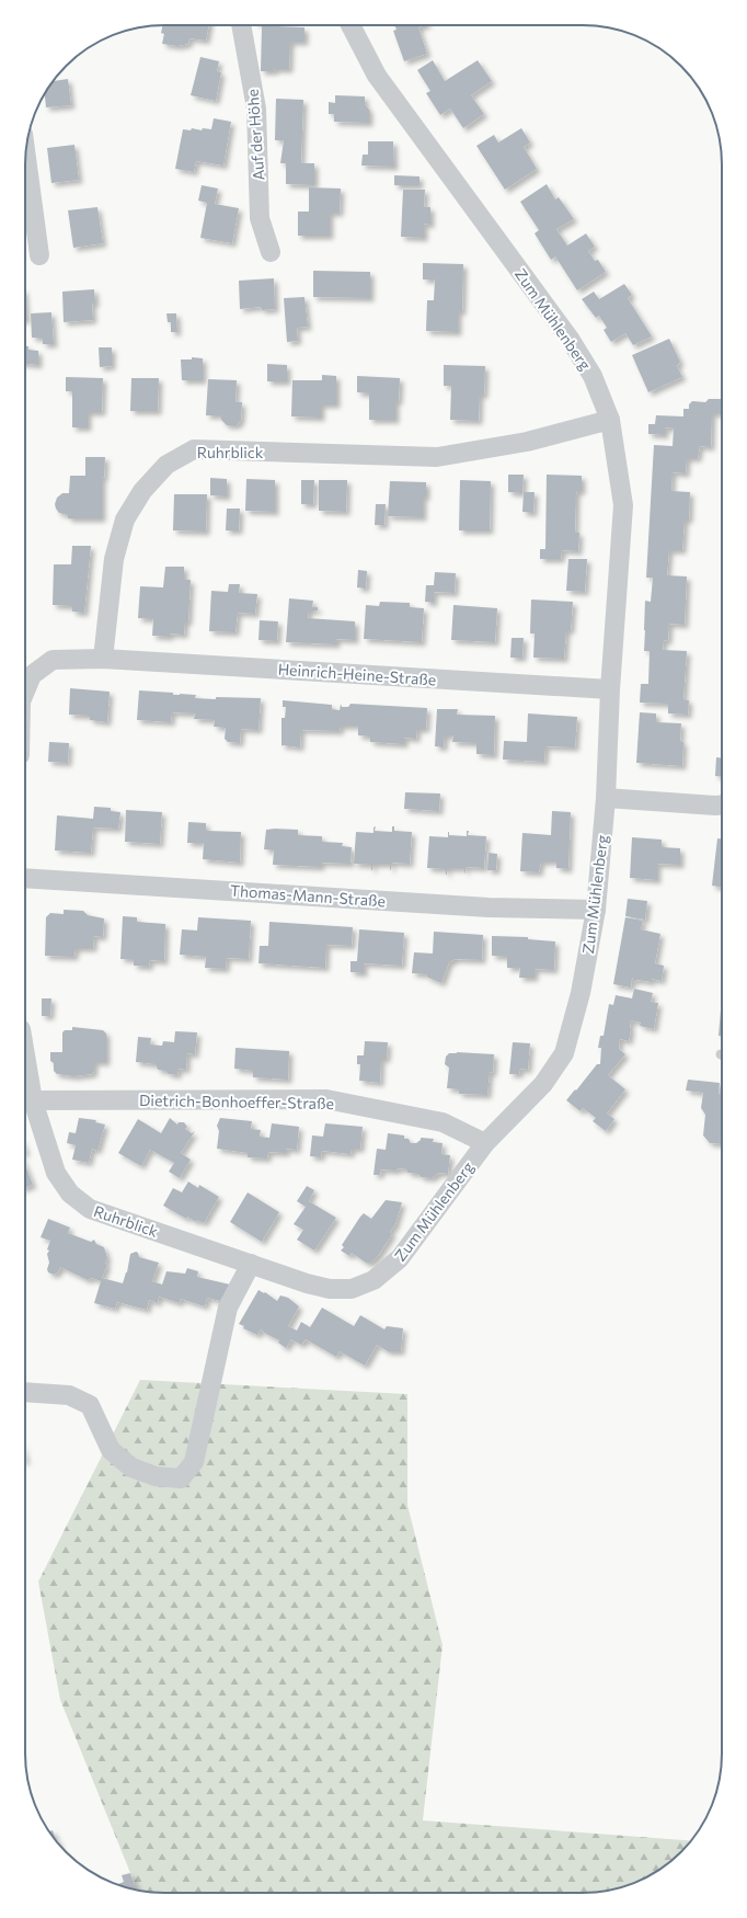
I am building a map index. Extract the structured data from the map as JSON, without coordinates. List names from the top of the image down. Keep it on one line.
{"streets":{"street":["Auf der Höhe","Zum Mühlenberg","Ruhrblick","Heinrich-Heine-Straße","Thomas-Mann-Straße","Dietrich-Bonhoeffer-Straße"]},"crossings":[["Zum Mühlenberg","Ruhrblick"],["Zum Mühlenberg","Heinrich-Heine-Straße"],["Zum Mühlenberg","Thomas-Mann-Straße"],["Zum Mühlenberg","Dietrich-Bonhoeffer-Straße"],["Ruhrblick","Heinrich-Heine-Straße"],["Ruhrblick","Dietrich-Bonhoeffer-Straße"]]}
